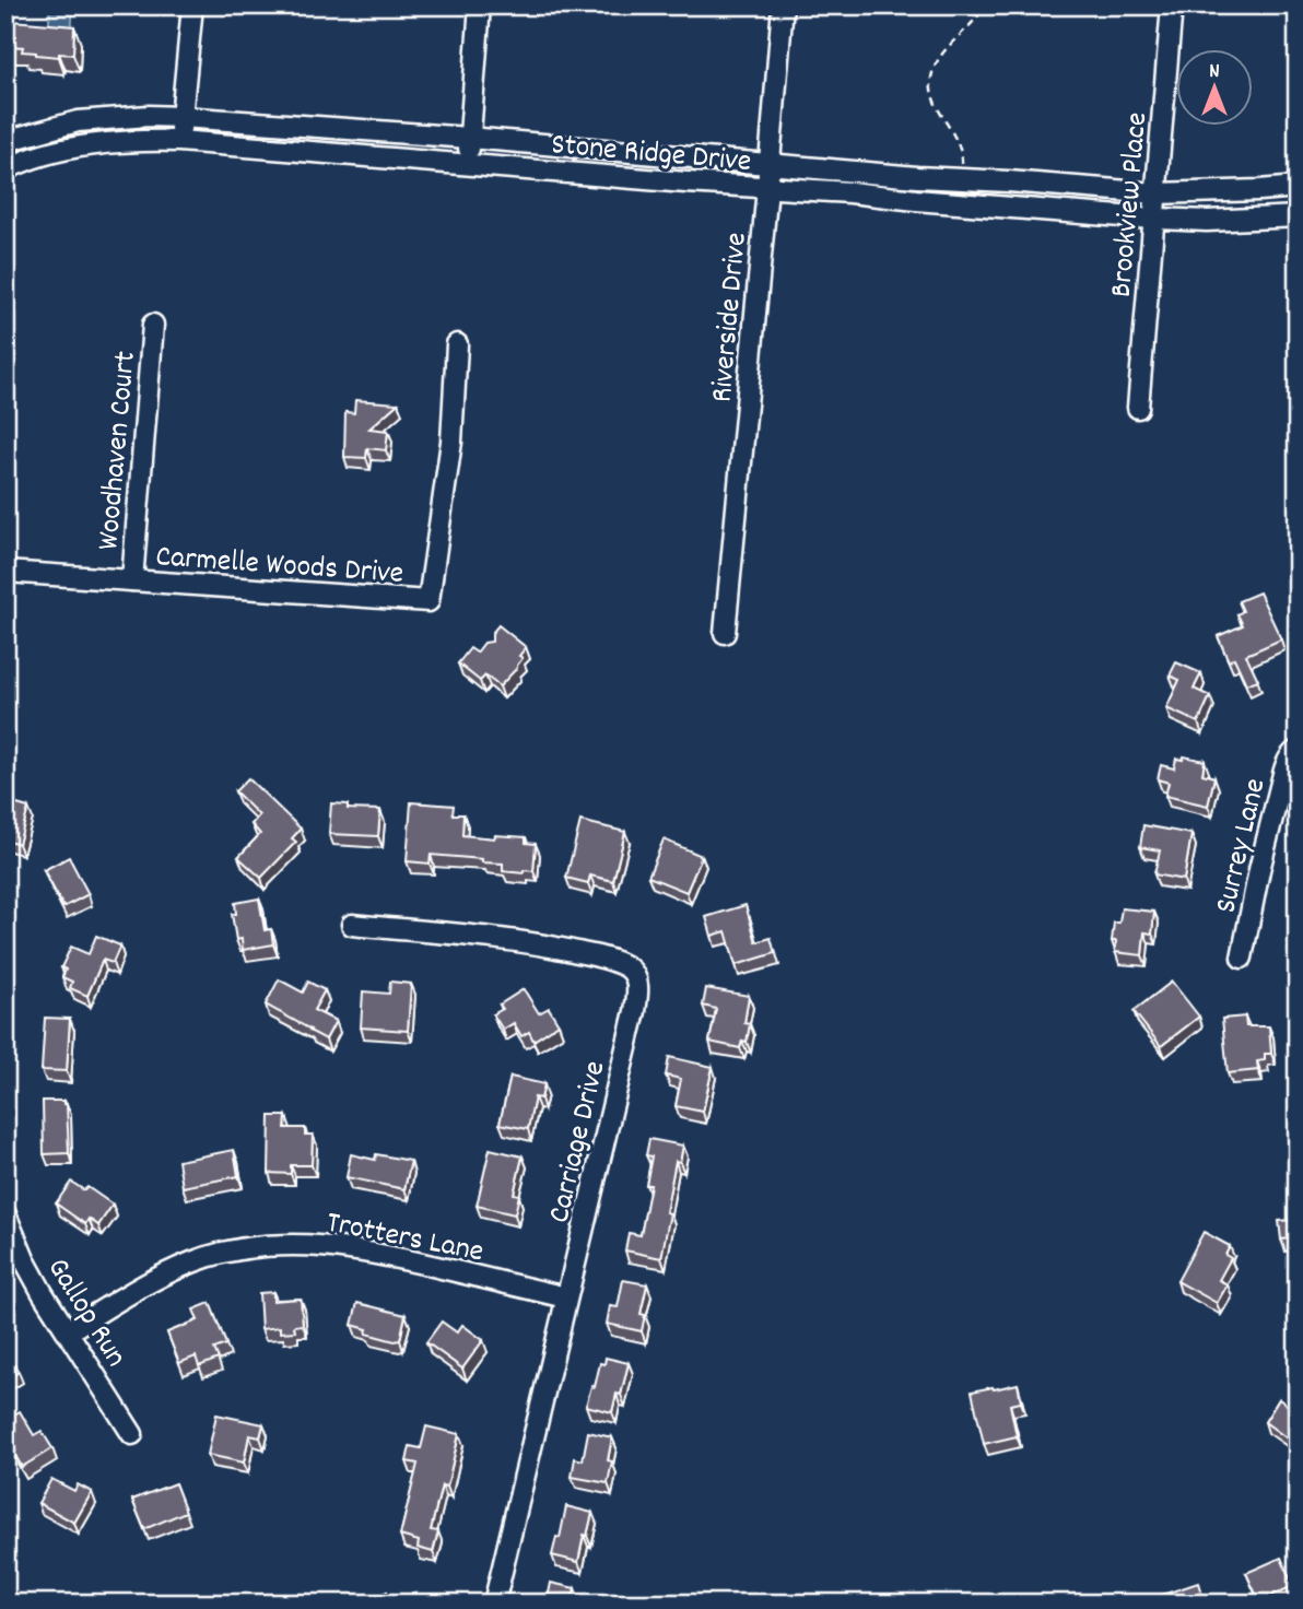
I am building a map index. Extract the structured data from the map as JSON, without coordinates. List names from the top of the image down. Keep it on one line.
{"streets":{"street":["Stone Ridge Drive","Brookview Place","Riverside Drive","Woodhaven Court","Carmelle Woods Drive","Surrey Lane","Carriage Drive","Trotters Lane","Gallop Run"]},"crossings":[["Stone Ridge Drive","Brookview Place"],["Stone Ridge Drive","Riverside Drive"],["Woodhaven Court","Carmelle Woods Drive"],["Carriage Drive","Trotters Lane"],["Trotters Lane","Gallop Run"]],"north":"top"}
